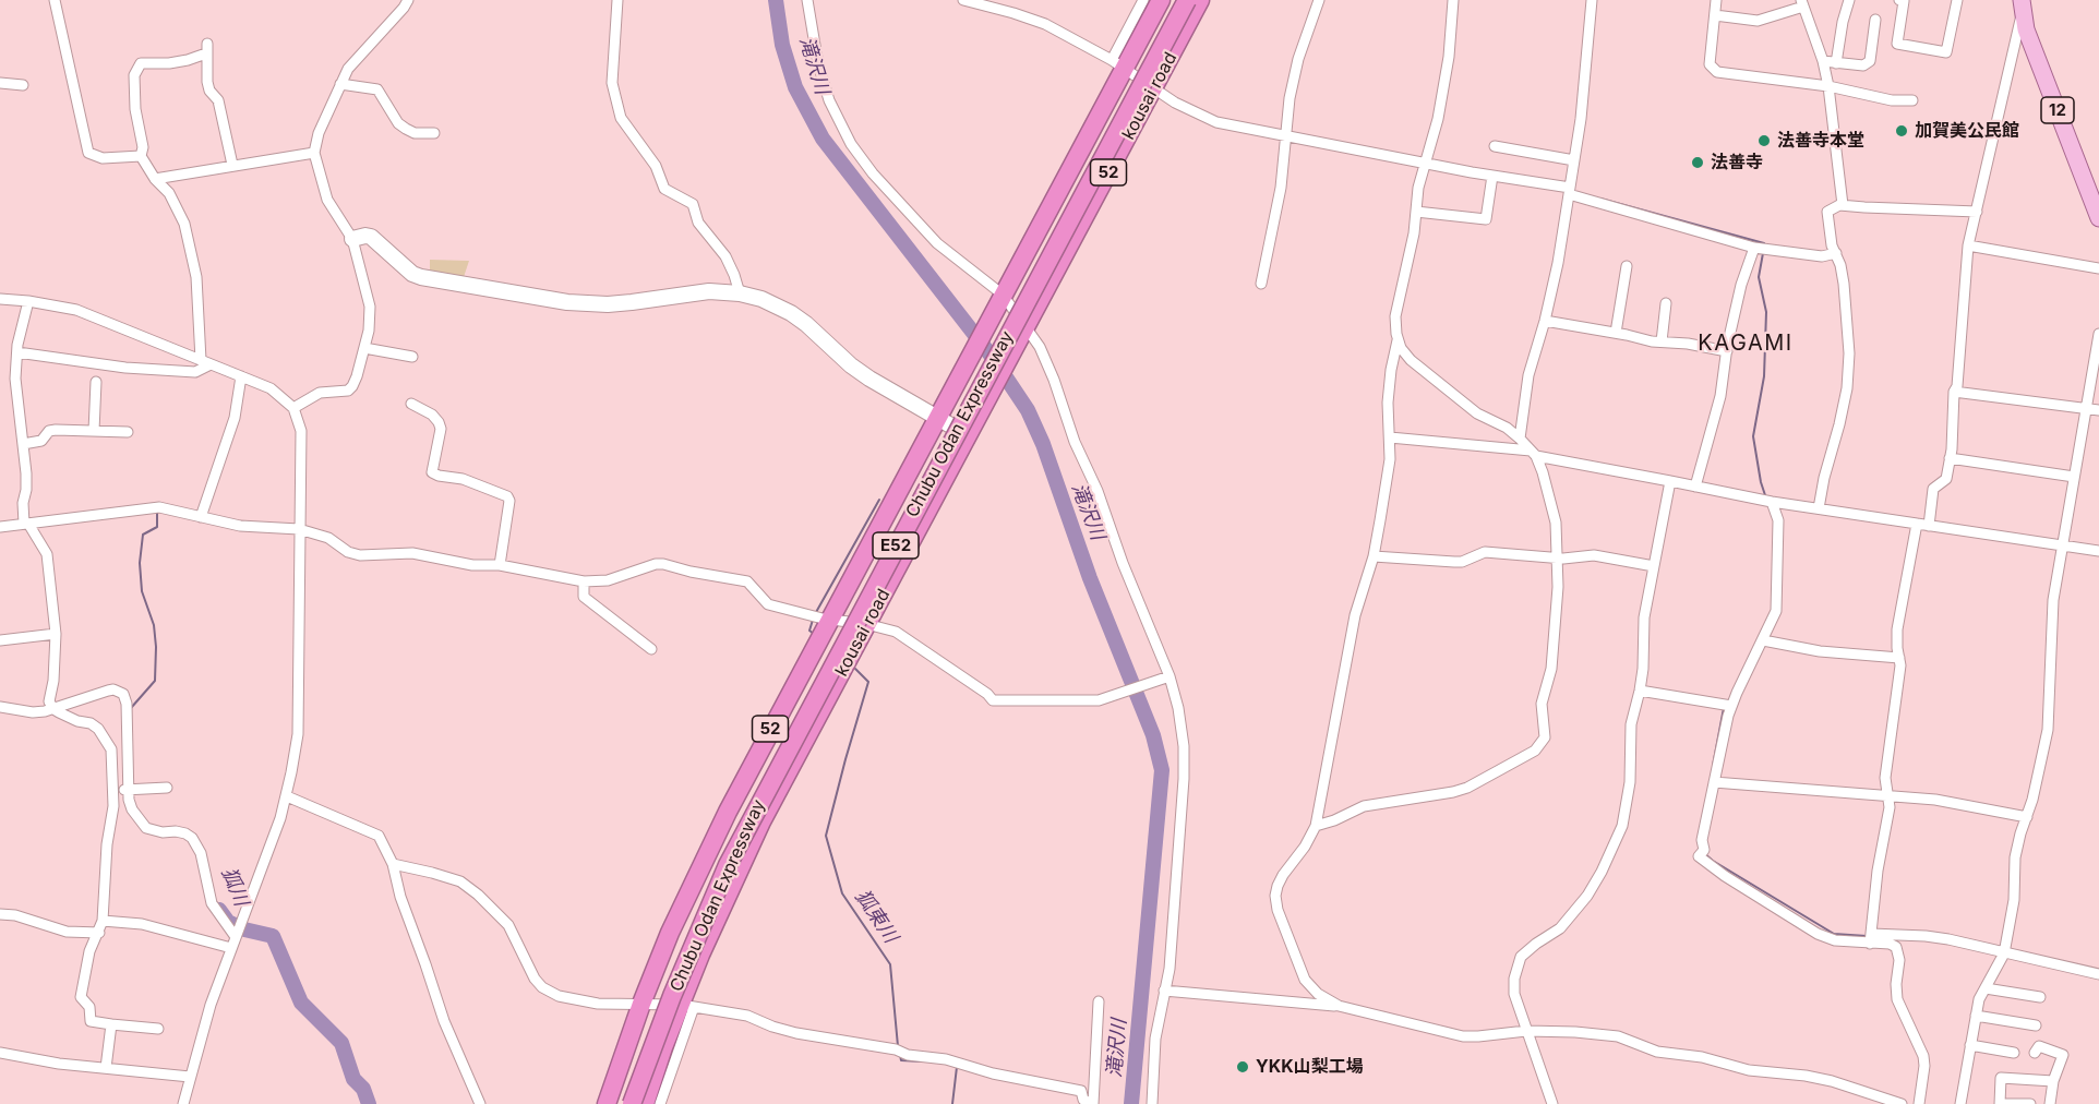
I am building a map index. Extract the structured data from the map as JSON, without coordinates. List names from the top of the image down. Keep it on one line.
{"streets":{"highway":["kousai road","52","Chubu Odan Expressway","E52"],"main road":["12"]},"districts":["KAGAMI"],"water":["滝沢川","狐川","狐東川"],"places":["加賀美公民館","法善寺本堂","法善寺","YKK山梨工場"]}
